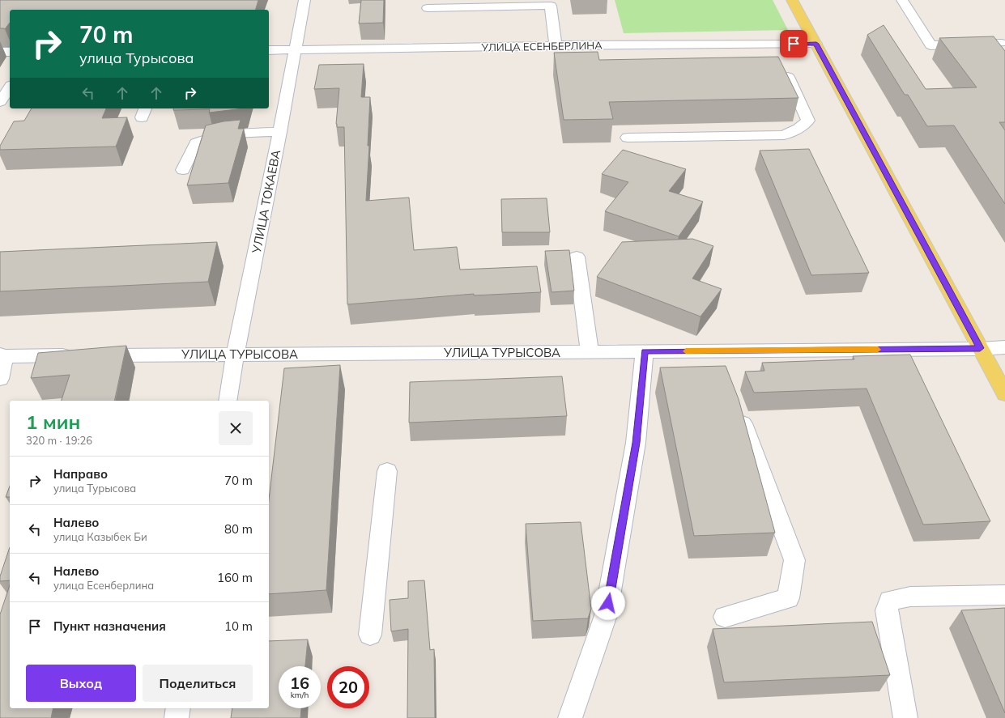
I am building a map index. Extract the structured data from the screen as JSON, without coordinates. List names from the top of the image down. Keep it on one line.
{"streets":{"street":["УЛИЦА ЕСЕНБЕРЛИНА","УЛИЦА ТОКАЕВА","УЛИЦА ТУРЫСОВА"]},"crossings":[["УЛИЦА ЕСЕНБЕРЛИНА","УЛИЦА ТОКАЕВА"],["УЛИЦА ТОКАЕВА","УЛИЦА ТУРЫСОВА"]],"page":{"turn":["70 m","улица Турысова"],"heading":["1 мин","320 m · 19:26"],"list":[{"name":"Направо","note":"улица Турысова","value":"70 m"},{"name":"Налево","note":"улица Казыбек Би","value":"80 m"},{"name":"Налево","note":"улица Есенберлина","value":"160 m"},{"name":"Пункт назначения","value":"10 m"}],"buttons":["Выход","Поделиться"],"speed":"16 km/h","limit":"20"}}
